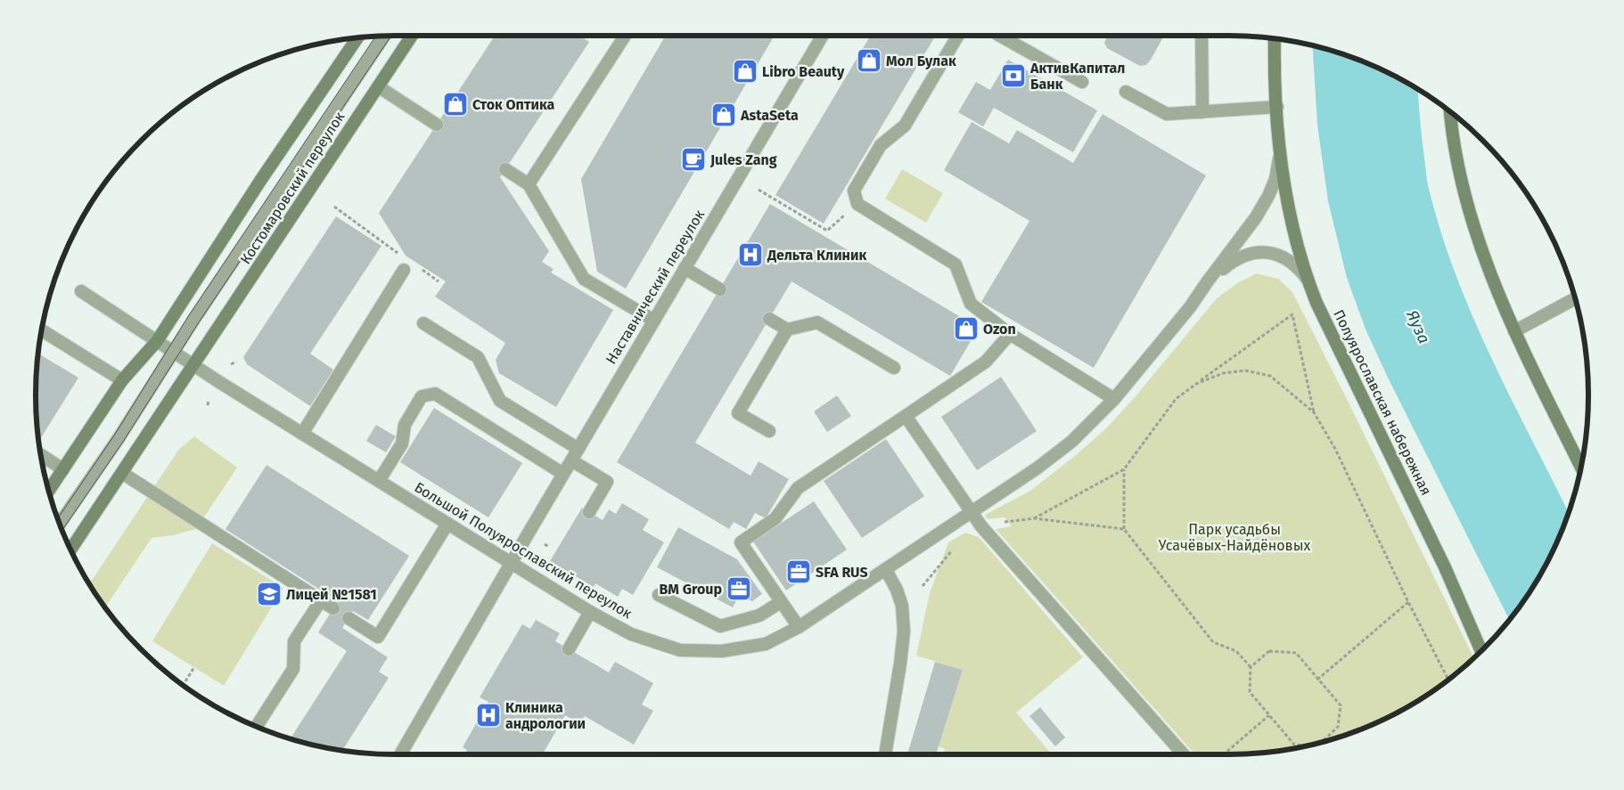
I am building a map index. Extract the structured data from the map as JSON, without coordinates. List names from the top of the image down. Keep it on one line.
{"streets":{"main road":["Костомаровский переулок","Полуярославская набережная"],"street":["Наставнический переулок","Большой Полуярославский переулок"]},"crossings":[["Костомаровский переулок","Большой Полуярославский переулок"],["Наставнический переулок","Большой Полуярославский переулок"]],"water":["Яуза"],"parks":["Парк усадьбы Усачёвых-Найдёновых"],"places":{"shop":["Мол Булак","Libro Beauty","Сток Оптика","AstaSeta","Ozon"],"bank":["АктивКапитал Банк"],"cafe":["Jules Zang"],"hospital":["Дельта Клиник","Клиника андрологии"],"office":["SFA RUS","BM Group"],"school or university":["Лицей №1581"]}}
